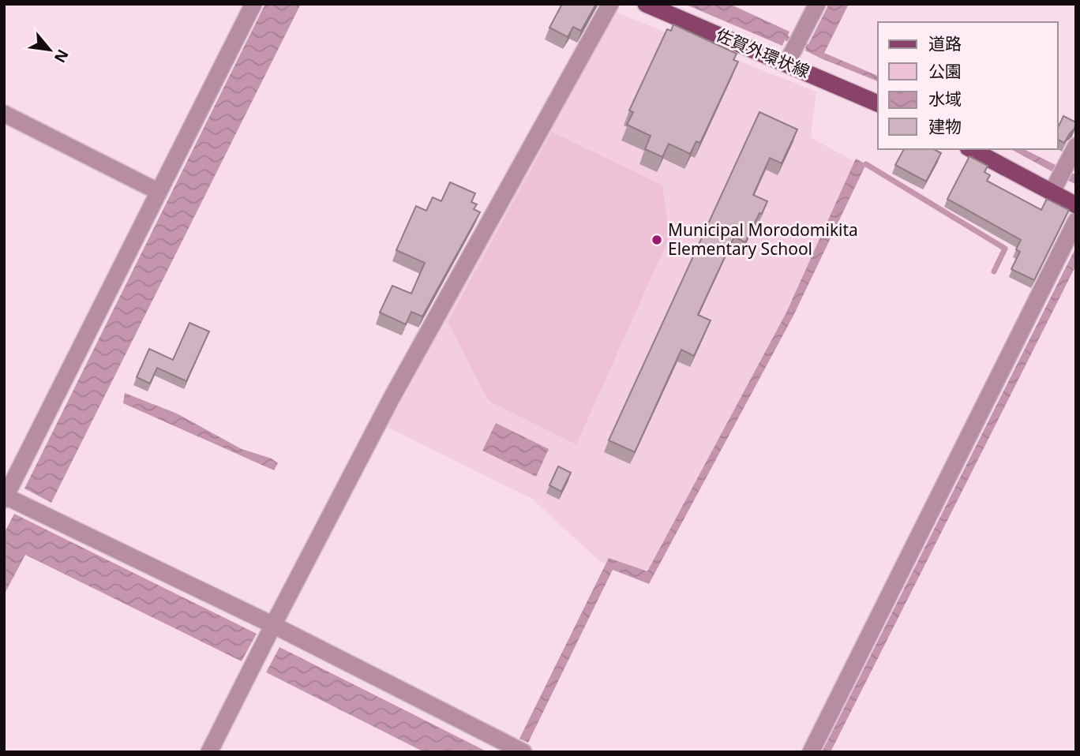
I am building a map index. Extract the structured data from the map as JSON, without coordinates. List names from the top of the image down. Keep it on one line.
{"streets":{"main road":["佐賀外環状線"]},"places":["Municipal Morodomikita Elementary School"],"legend":["道路","公園","水域","建物"],"north":"bottom right"}
